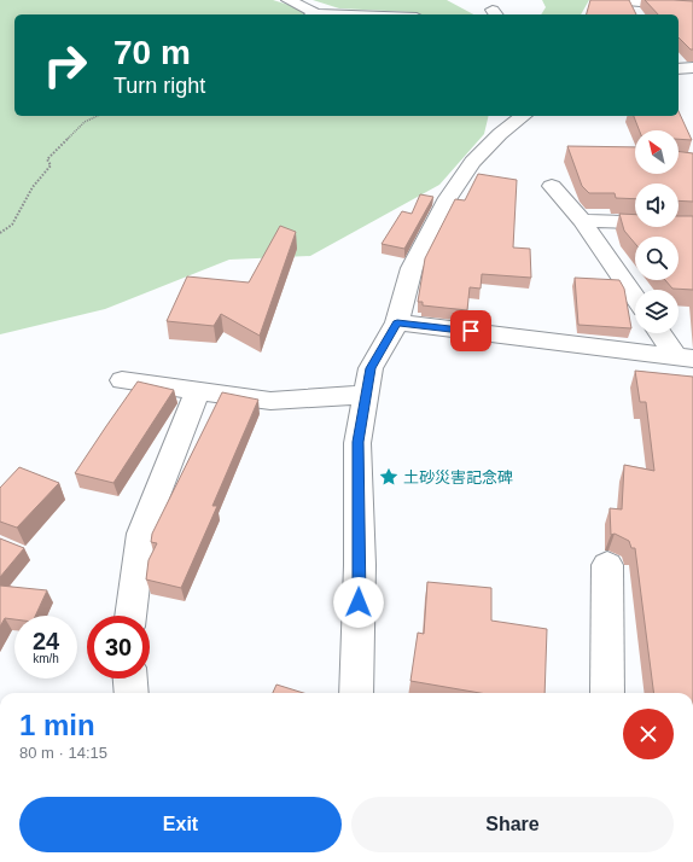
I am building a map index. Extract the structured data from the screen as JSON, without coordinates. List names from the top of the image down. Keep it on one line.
{"places":{"place":["土砂災害記念碑"]},"north":"top left","page":{"turn":["70 m","Turn right"],"speed":"24 km/h","limit":"30","heading":["1 min","80 m · 14:15"],"buttons":["Exit","Share"]}}
